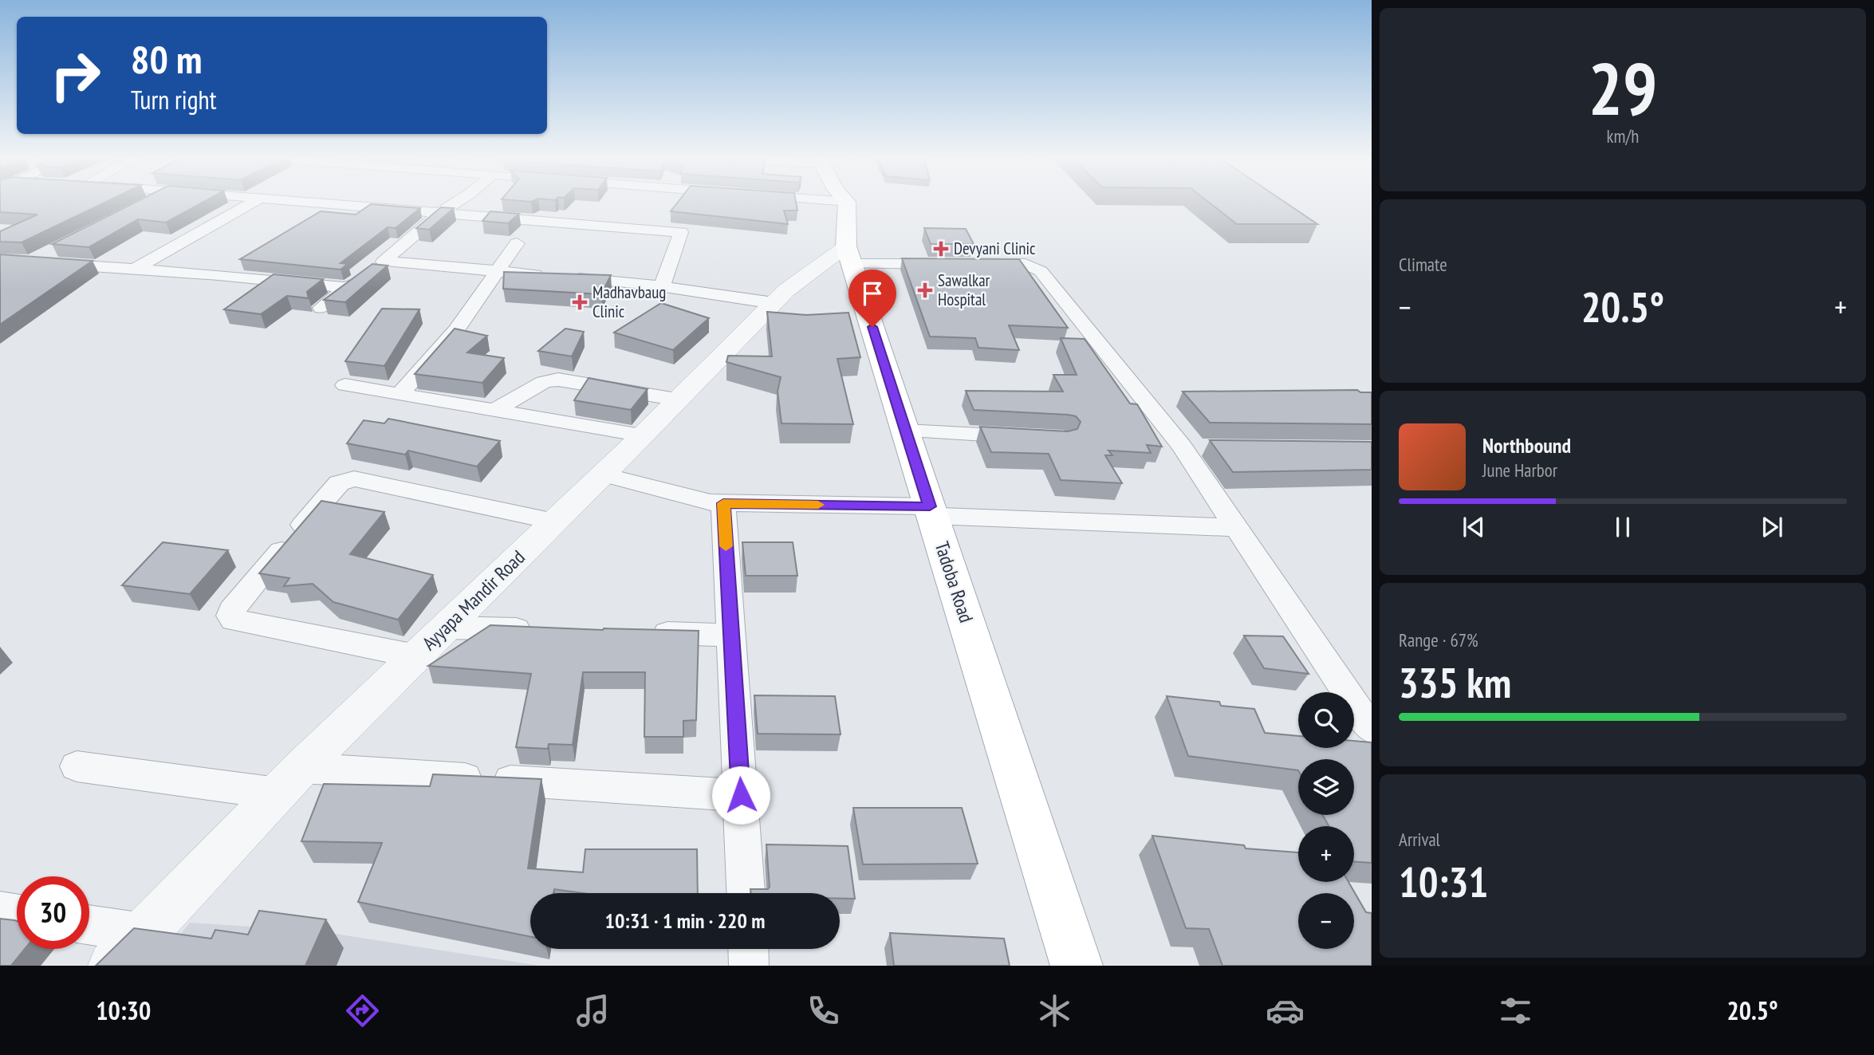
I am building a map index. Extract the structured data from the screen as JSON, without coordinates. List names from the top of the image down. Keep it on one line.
{"streets":{"main road":["Tadoba Road"],"street":["Ayyapa Mandir Road"]},"crossings":[["Tadoba Road","Ayyapa Mandir Road"]],"places":{"health":["Devyani Clinic","Sawalkar Hospital","Madhavbaug Clinic"]},"page":{"tile":[["29","km/h"],"Climate",["Range · 67%","335 km"],["Arrival","10:31"]],"turn":["80 m","Turn right"],"heat":["−","20.5°","+"],"song":["Northbound","June Harbor"],"map_buttons":["+","−"],"limit":"30","trip":"10:31 · 1 min · 220 m","tabs":["10:30","20.5°"]}}
